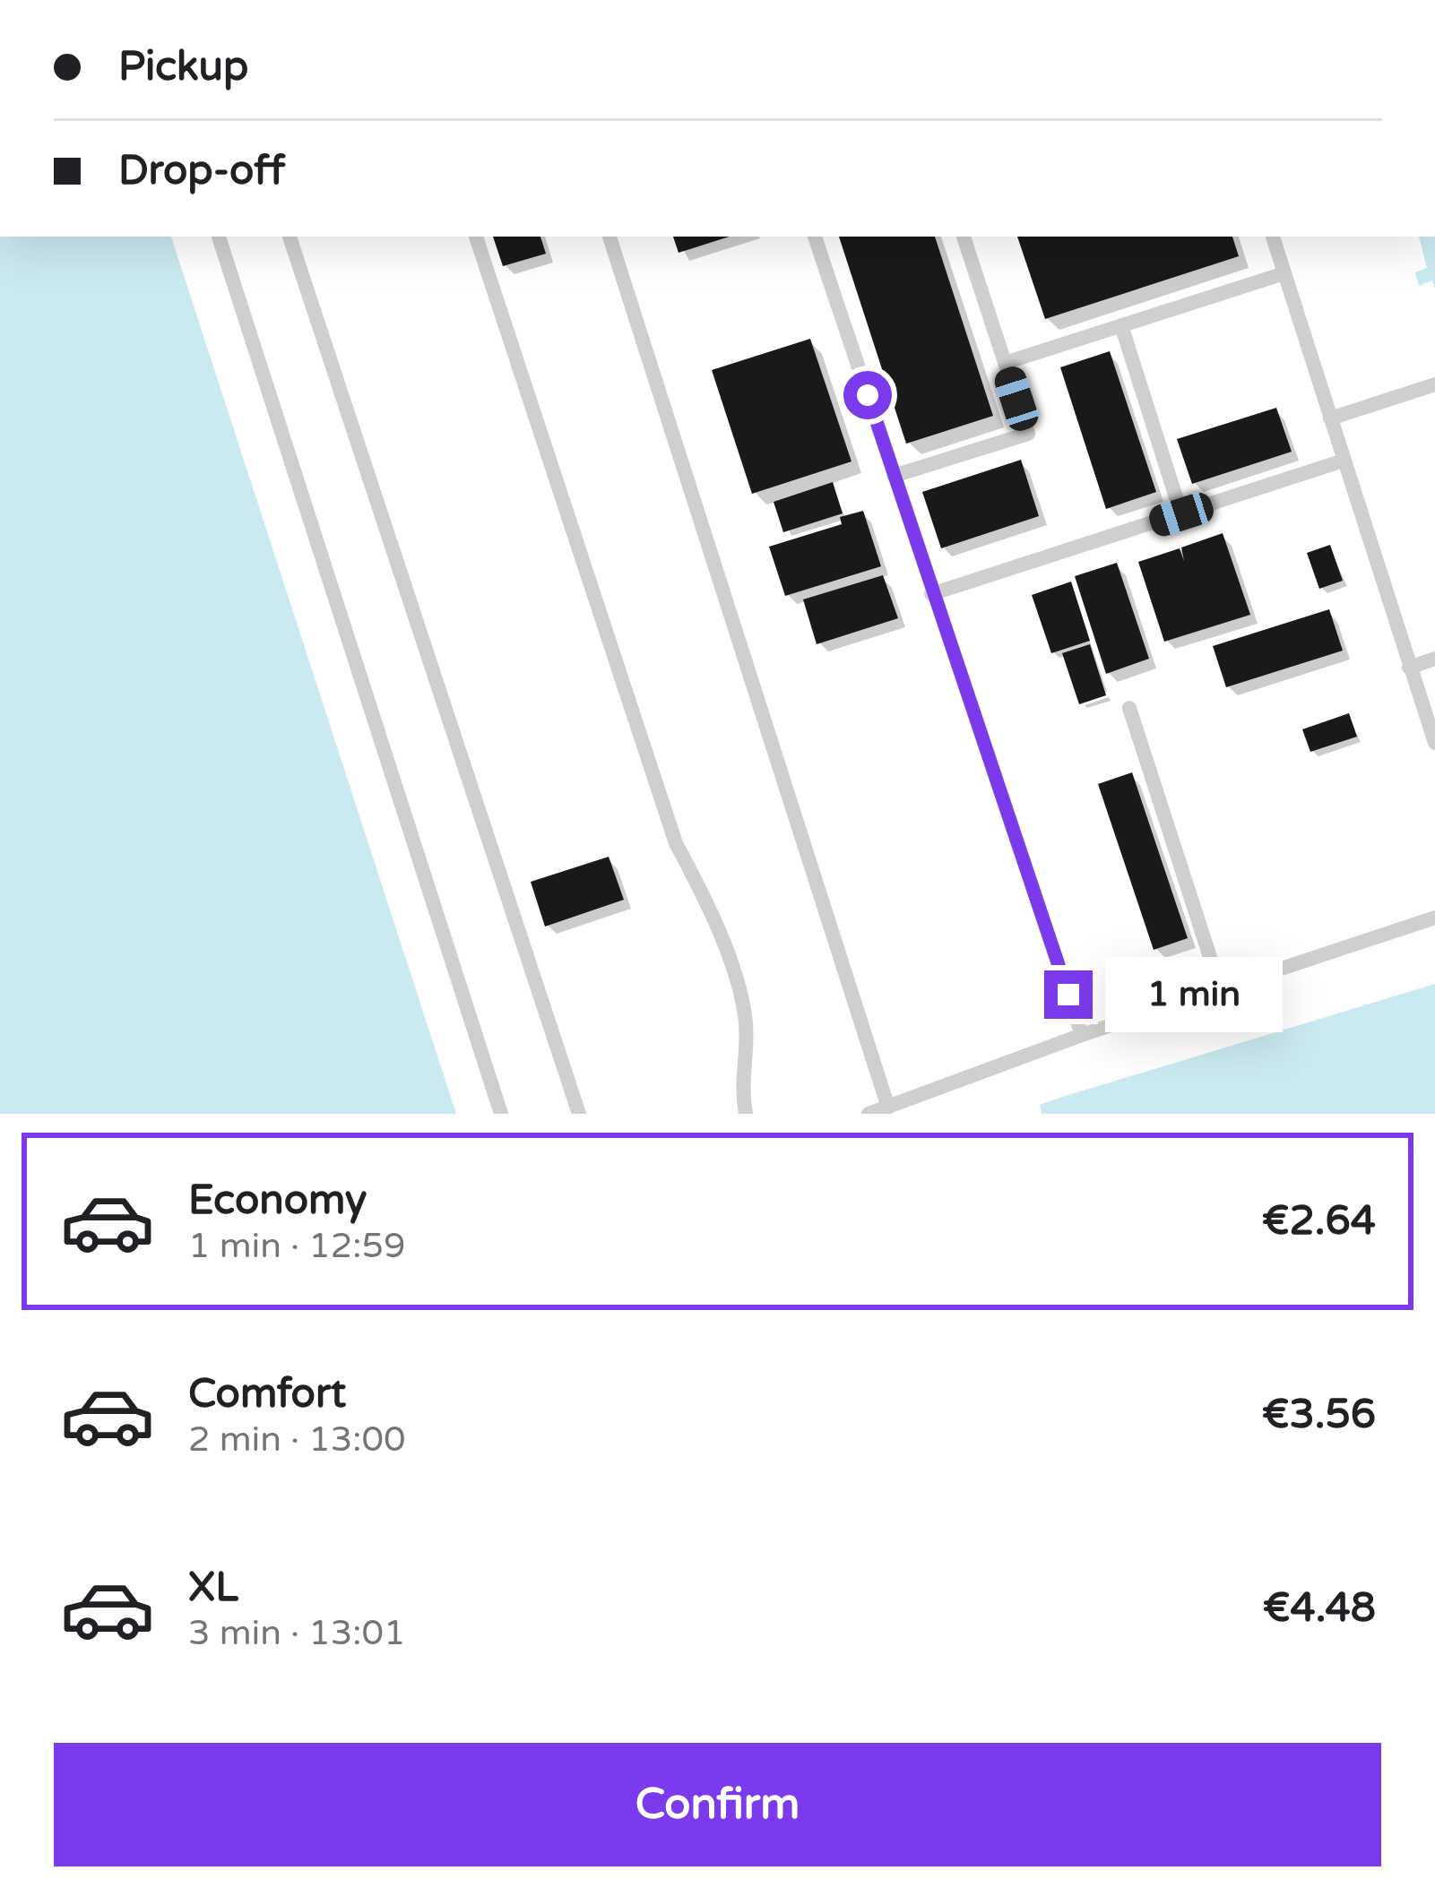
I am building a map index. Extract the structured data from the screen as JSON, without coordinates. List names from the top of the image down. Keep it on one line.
{"page":{"banner":["Pickup","Drop-off"],"bubble":"1 min","list":[{"name":"Economy","note":"1 min · 12:59","value":"€2.64"},{"name":"Comfort","note":"2 min · 13:00","value":"€3.56"},{"name":"XL","note":"3 min · 13:01","value":"€4.48"}],"buttons":"Confirm"}}
